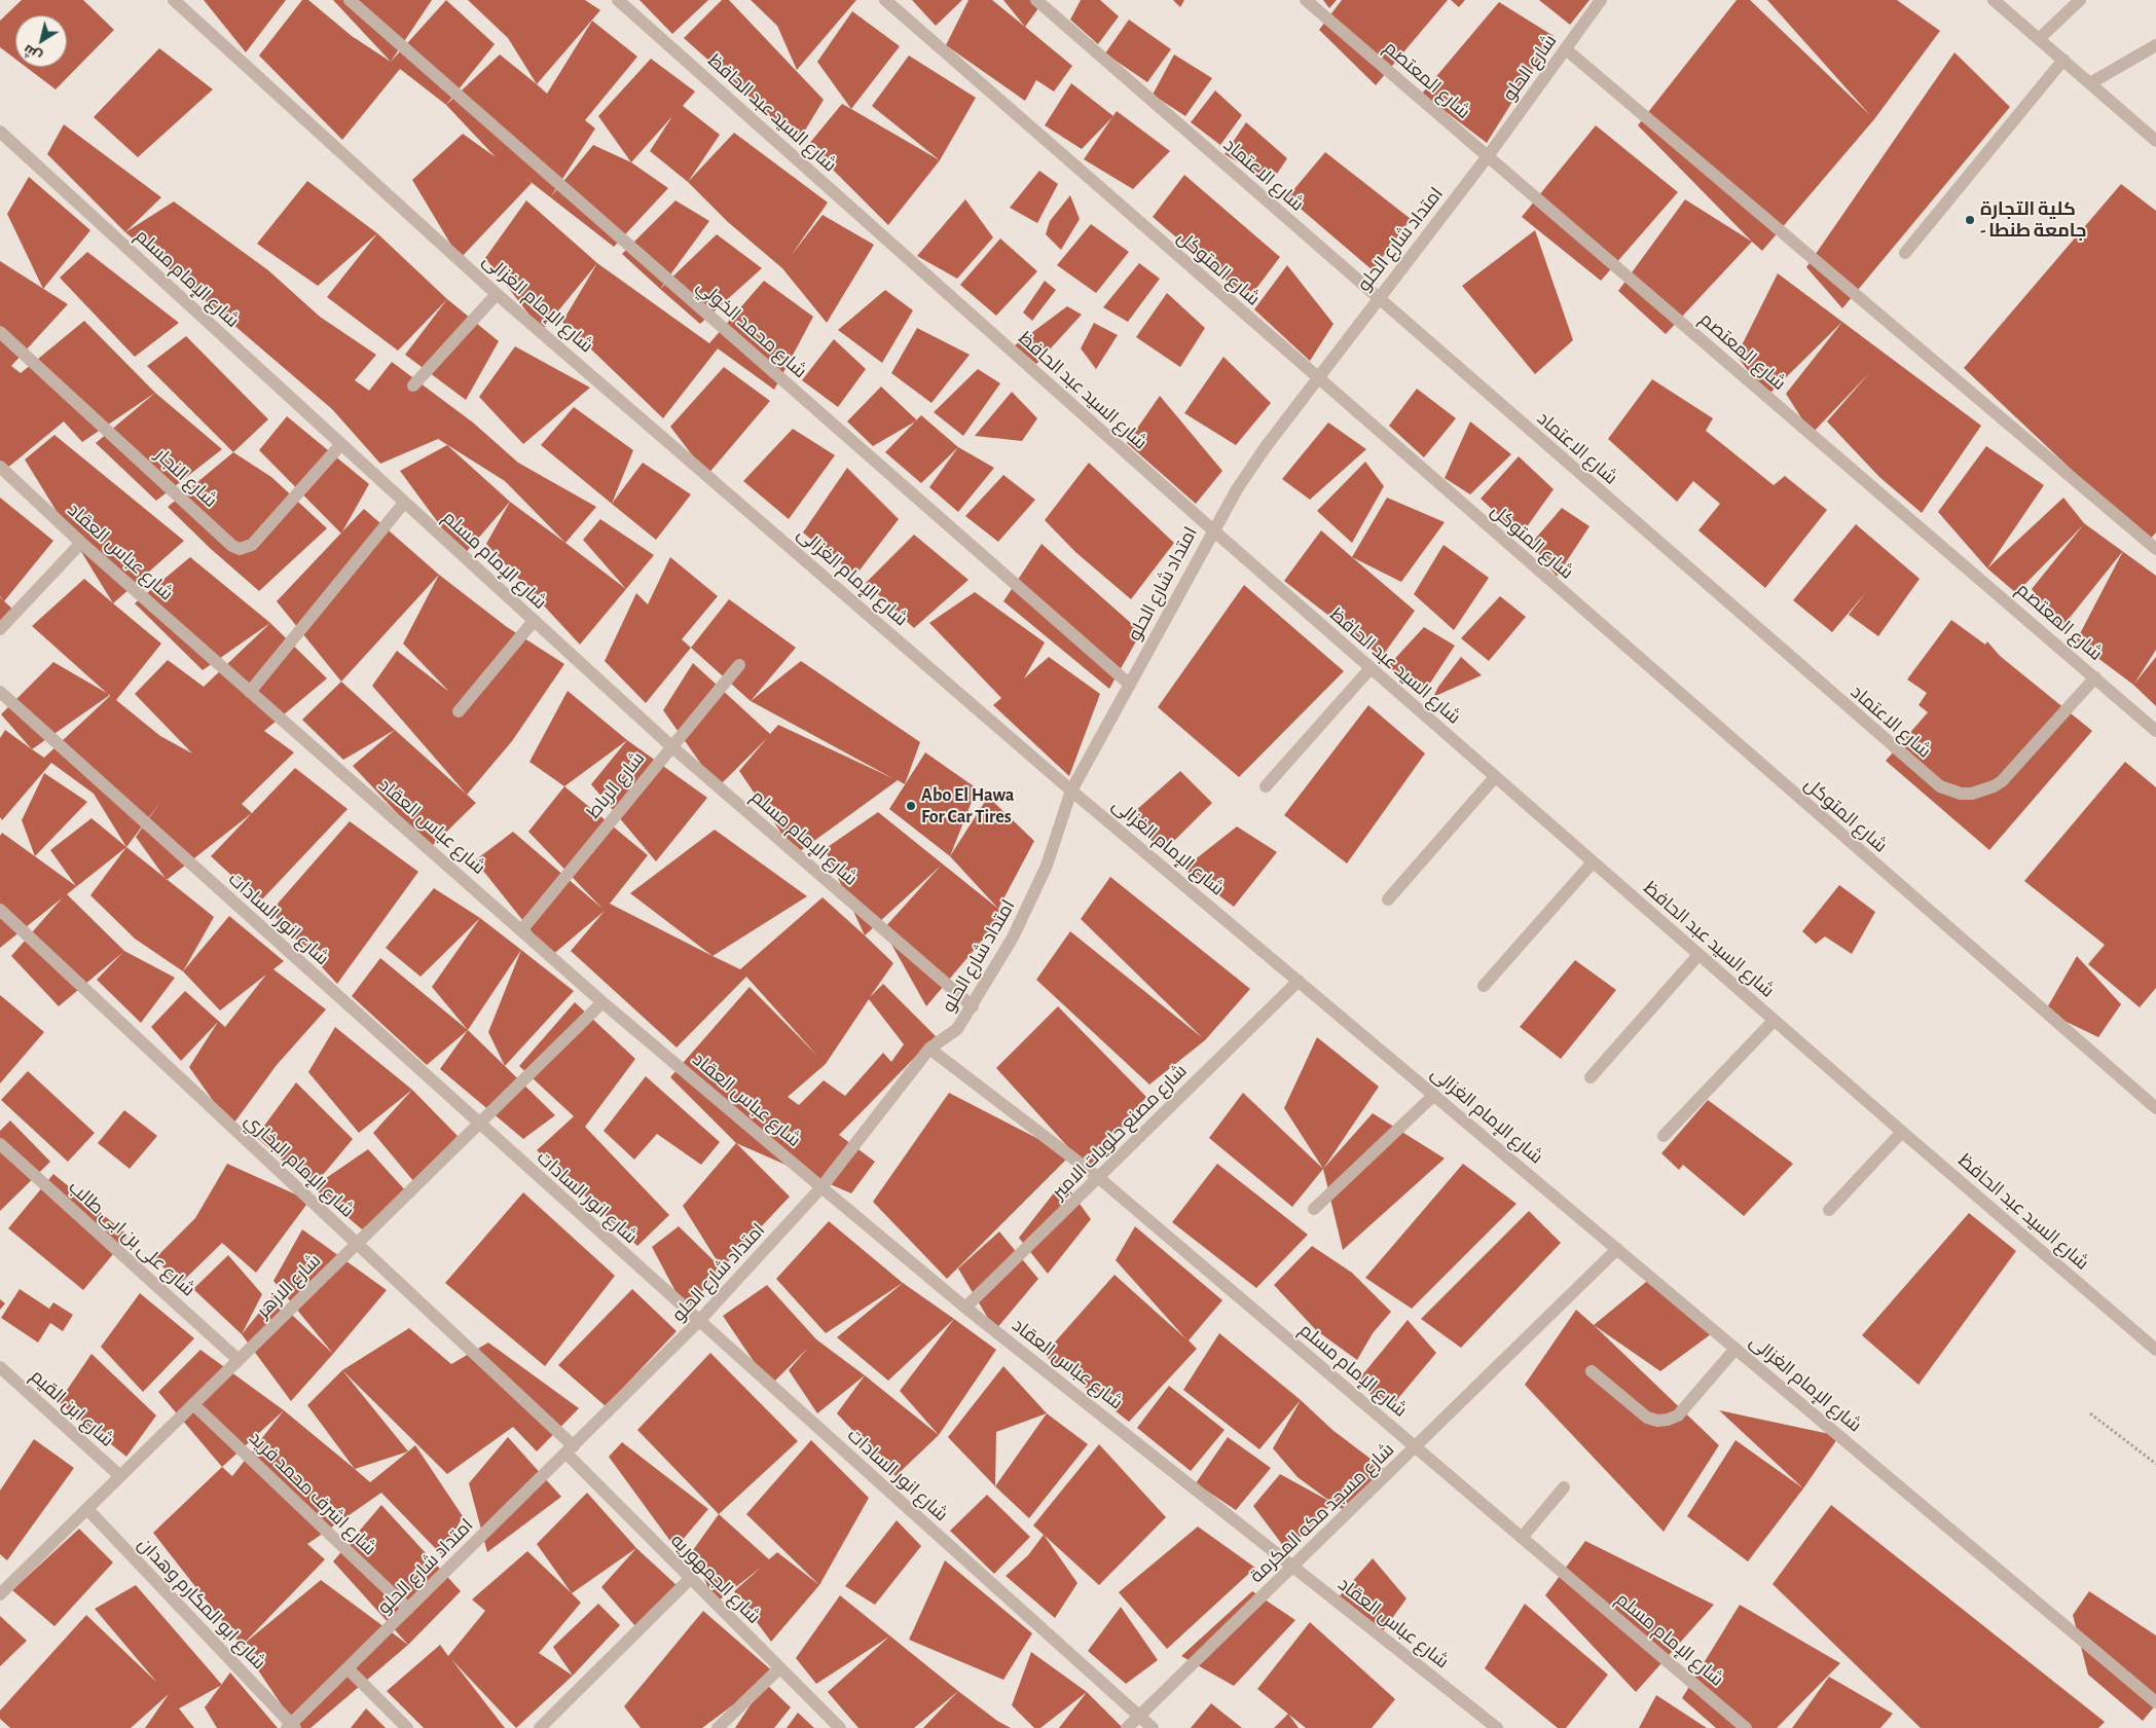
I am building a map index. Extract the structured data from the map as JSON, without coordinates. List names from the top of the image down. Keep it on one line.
{"streets":{"street":["شارع الحلو","شارع المعتصم","شارع السيد عبد الحافظ","شارع الاعتماد","امتداد شارع الحلو","شارع المتوكل","شارع الإمام مسلم","شارع الإمام الغزالى","شارع محمد الخولي","شارع النجار","شارع عباس العقاد","شارع الرباط","شارع انور السادات","شارع مصنع حلويات الامير","شارع الإمام البخاري","شارع على بن ابى طالب","شارع الازهر","شارع ابن القيم","شارع اشرف محمد فريد","شارع مسجد مكه المكرمة","شارع الجمهوريه","شارع ابو المكارم وهدان"]},"crossings":[["شارع الحلو","شارع المعتصم"],["شارع الحلو","امتداد شارع الحلو"],["شارع المعتصم","شارع الاعتماد"],["شارع المعتصم","امتداد شارع الحلو"],["شارع السيد عبد الحافظ","امتداد شارع الحلو"],["شارع الاعتماد","امتداد شارع الحلو"],["امتداد شارع الحلو","شارع المتوكل"],["امتداد شارع الحلو","شارع الإمام مسلم"],["امتداد شارع الحلو","شارع الإمام الغزالى"],["امتداد شارع الحلو","شارع محمد الخولي"],["امتداد شارع الحلو","شارع عباس العقاد"],["امتداد شارع الحلو","شارع انور السادات"],["امتداد شارع الحلو","شارع الإمام البخاري"],["امتداد شارع الحلو","شارع اشرف محمد فريد"],["امتداد شارع الحلو","شارع الجمهوريه"],["امتداد شارع الحلو","شارع ابو المكارم وهدان"],["شارع الإمام مسلم","شارع النجار"],["شارع الإمام مسلم","شارع الرباط"],["شارع الإمام مسلم","شارع مصنع حلويات الامير"],["شارع الإمام مسلم","شارع مسجد مكه المكرمة"],["شارع الإمام الغزالى","شارع مصنع حلويات الامير"],["شارع الإمام الغزالى","شارع مسجد مكه المكرمة"],["شارع عباس العقاد","شارع الرباط"],["شارع عباس العقاد","شارع مصنع حلويات الامير"],["شارع عباس العقاد","شارع الازهر"],["شارع عباس العقاد","شارع مسجد مكه المكرمة"],["شارع انور السادات","شارع الازهر"],["شارع انور السادات","شارع مسجد مكه المكرمة"],["شارع الإمام البخاري","شارع الازهر"],["شارع الإمام البخاري","شارع الجمهوريه"],["شارع على بن ابى طالب","شارع الازهر"],["شارع الازهر","شارع ابن القيم"],["شارع الازهر","شارع اشرف محمد فريد"],["شارع الازهر","شارع ابو المكارم وهدان"]],"places":["كلية التجارة - جامعة طنطا","Abo El Hawa For Car Tires"],"north":"bottom left"}
